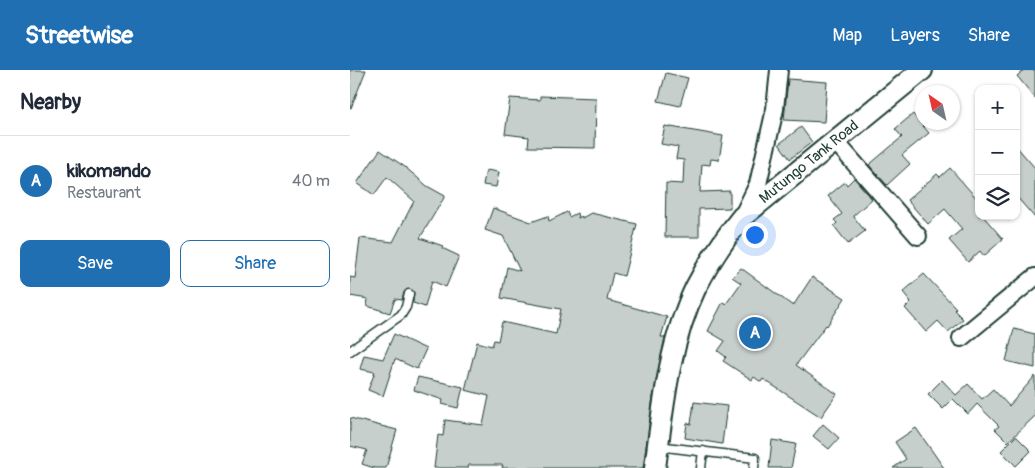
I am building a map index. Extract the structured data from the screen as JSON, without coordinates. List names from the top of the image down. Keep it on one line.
{"streets":{"street":["Mutungo Tank Road"]},"north":"top left","page":{"header":"Streetwise","nav":["Map","Layers","Share"],"heading":"Nearby","map_buttons":["+","−"],"list":[{"mark":"A","name":"kikomando","note":"Restaurant","value":"40 m"}],"buttons":["Save","Share"],"pins":"A"}}
